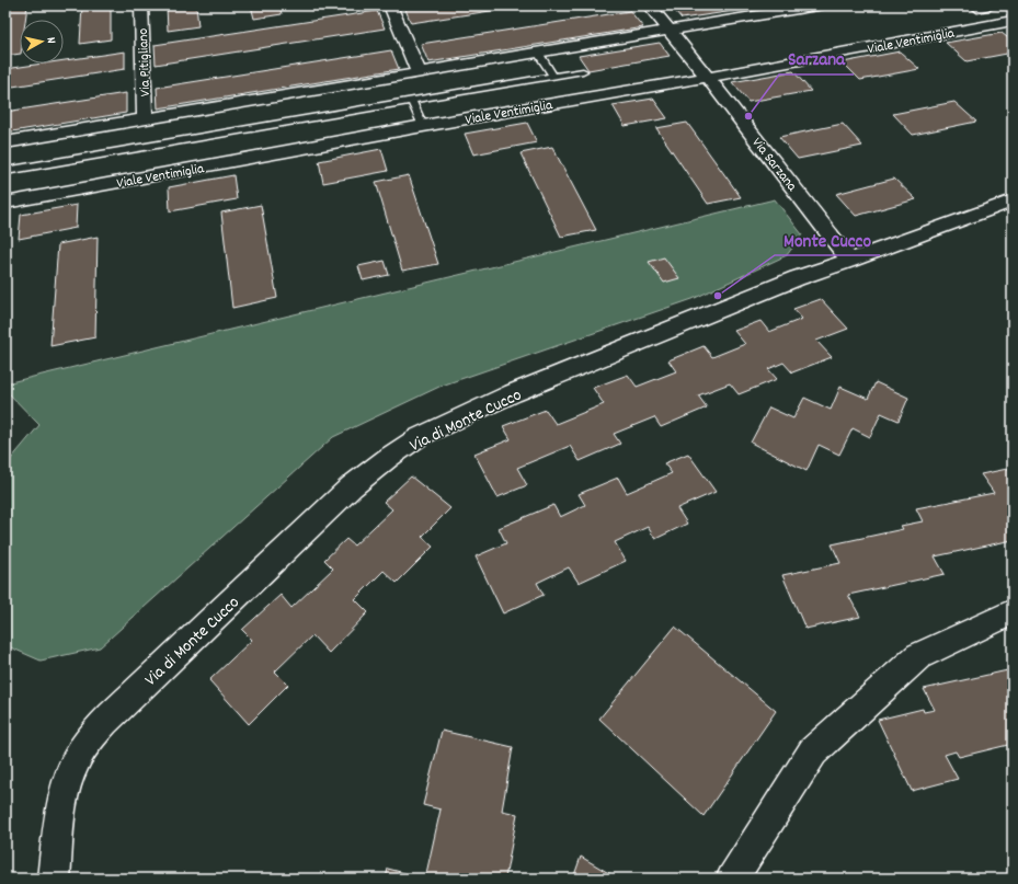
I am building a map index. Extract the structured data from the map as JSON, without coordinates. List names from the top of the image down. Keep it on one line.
{"streets":{"street":["Viale Ventimiglia","Via Pitigliano","Via Sarzana","Via di Monte Cucco"]},"crossings":[["Viale Ventimiglia","Via Sarzana"],["Via Sarzana","Via di Monte Cucco"]],"places":["Sarzana","Monte Cucco"],"north":"right"}
